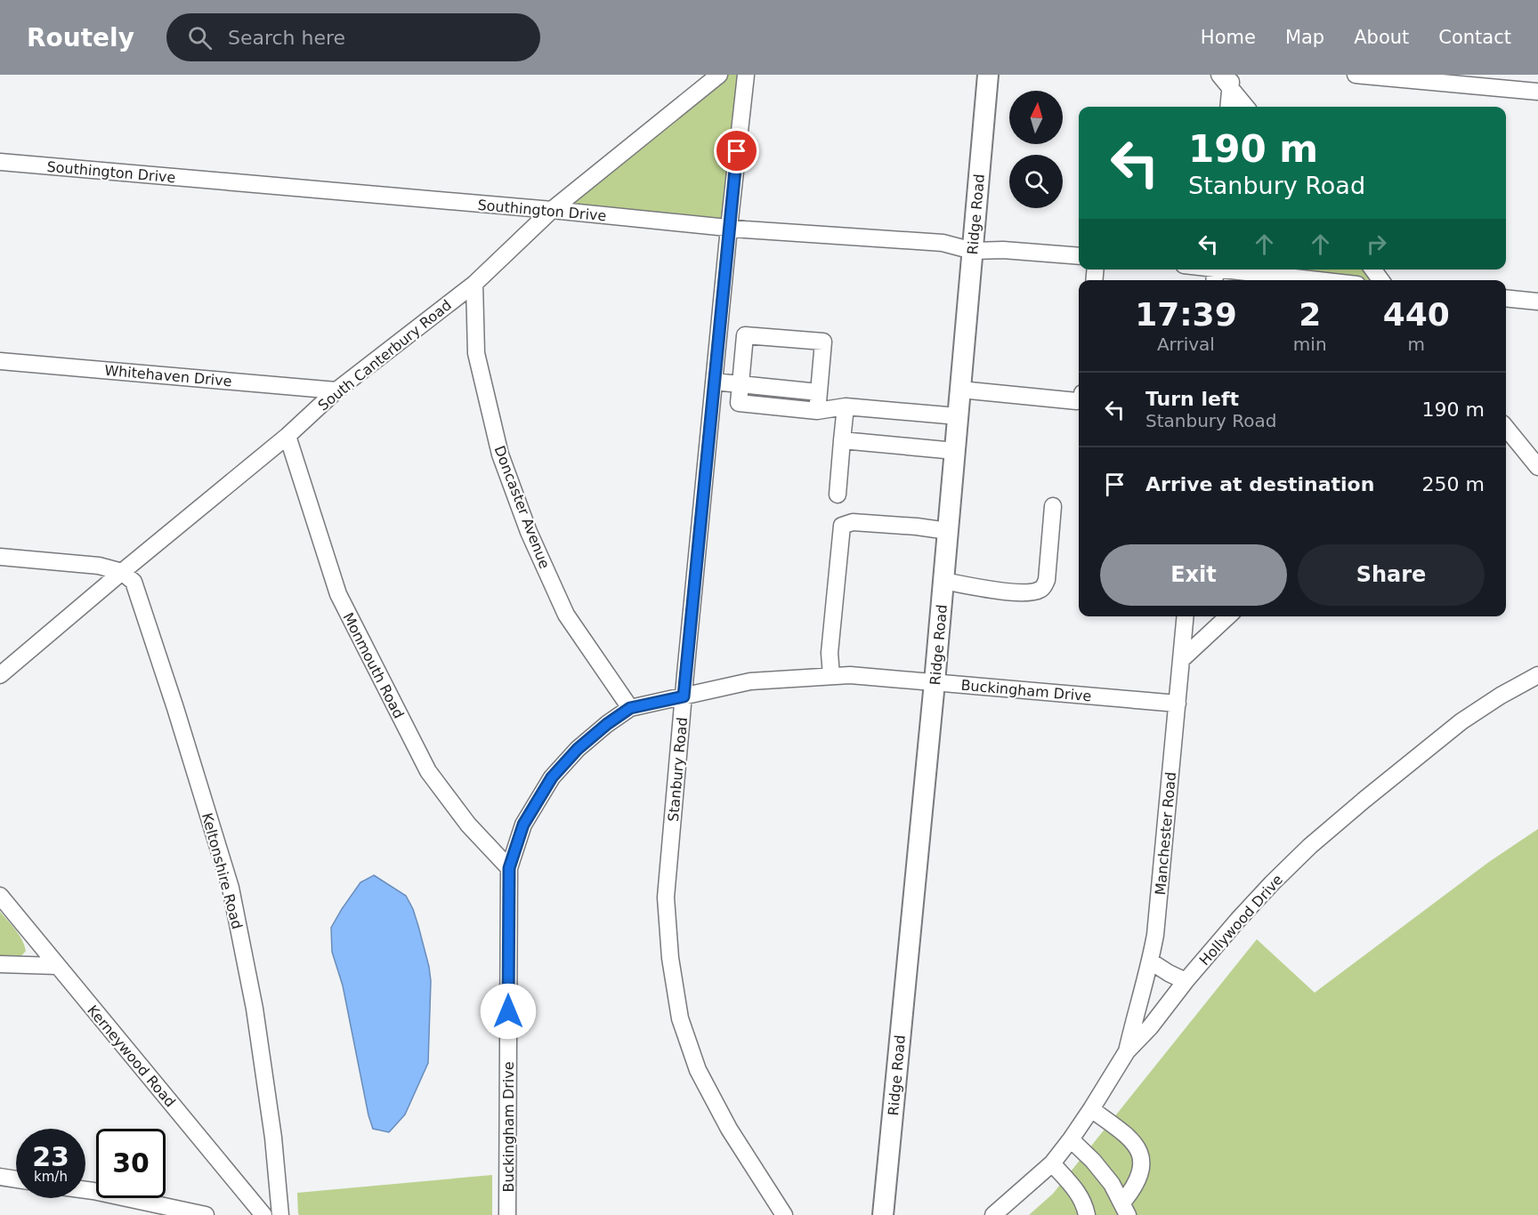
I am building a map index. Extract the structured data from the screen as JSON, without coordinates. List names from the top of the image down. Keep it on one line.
{"streets":{"main road":["Ridge Road"],"street":["Southington Drive","South Canterbury Road","Whitehaven Drive","Doncaster Avenue","Monmouth Road","Buckingham Drive","Stanbury Road","Manchester Road","Keltonshire Road","Hollywood Drive","Kerneywood Road"]},"crossings":[["Southington Drive","Ridge Road"],["Southington Drive","South Canterbury Road"],["Southington Drive","Stanbury Road"],["Ridge Road","Buckingham Drive"],["South Canterbury Road","Whitehaven Drive"],["South Canterbury Road","Doncaster Avenue"],["South Canterbury Road","Monmouth Road"],["South Canterbury Road","Keltonshire Road"],["Doncaster Avenue","Buckingham Drive"],["Monmouth Road","Buckingham Drive"],["Buckingham Drive","Stanbury Road"],["Buckingham Drive","Manchester Road"],["Manchester Road","Hollywood Drive"]],"north":"top","page":{"header":"Routely","search":"Search here","nav":["Home","Map","About","Contact"],"turn":["190 m","Stanbury Road"],"eta":["17:39","Arrival","2","min","440","m"],"list":[{"name":"Turn left","note":"Stanbury Road","value":"190 m"},{"name":"Arrive at destination","value":"250 m"}],"buttons":["Exit","Share"],"speed":"23 km/h","limit":"30"}}
